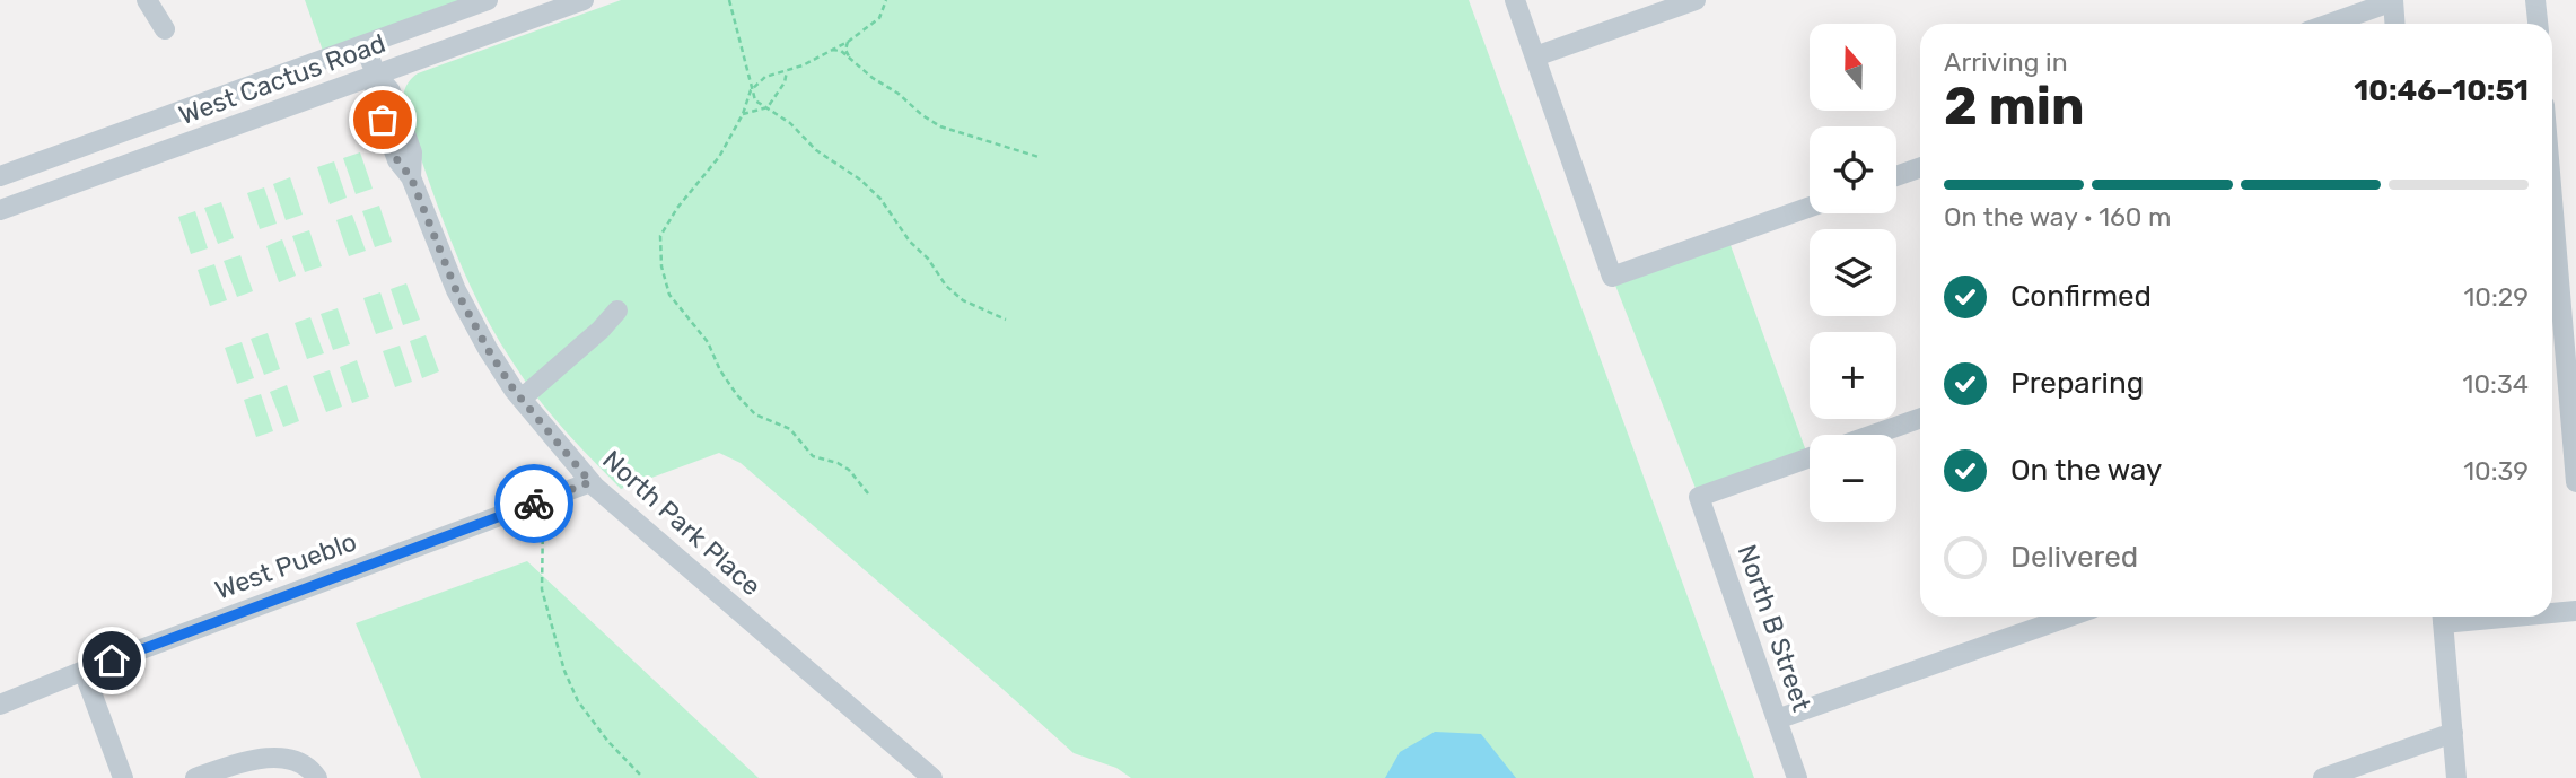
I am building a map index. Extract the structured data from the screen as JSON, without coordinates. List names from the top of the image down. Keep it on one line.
{"streets":{"street":["West Cactus Road","North Park Place","West Pueblo","North B Street"]},"crossings":[["West Cactus Road","North Park Place"],["North Park Place","West Pueblo"]],"north":"top","page":{"map_buttons":["+","−"],"heading":["2 min","Arriving in","10:46–10:51"],"bar":"On the way · 160 m","list":[["Confirmed","10:29"],["Preparing","10:34"],["On the way","10:39"],"Delivered"]}}
